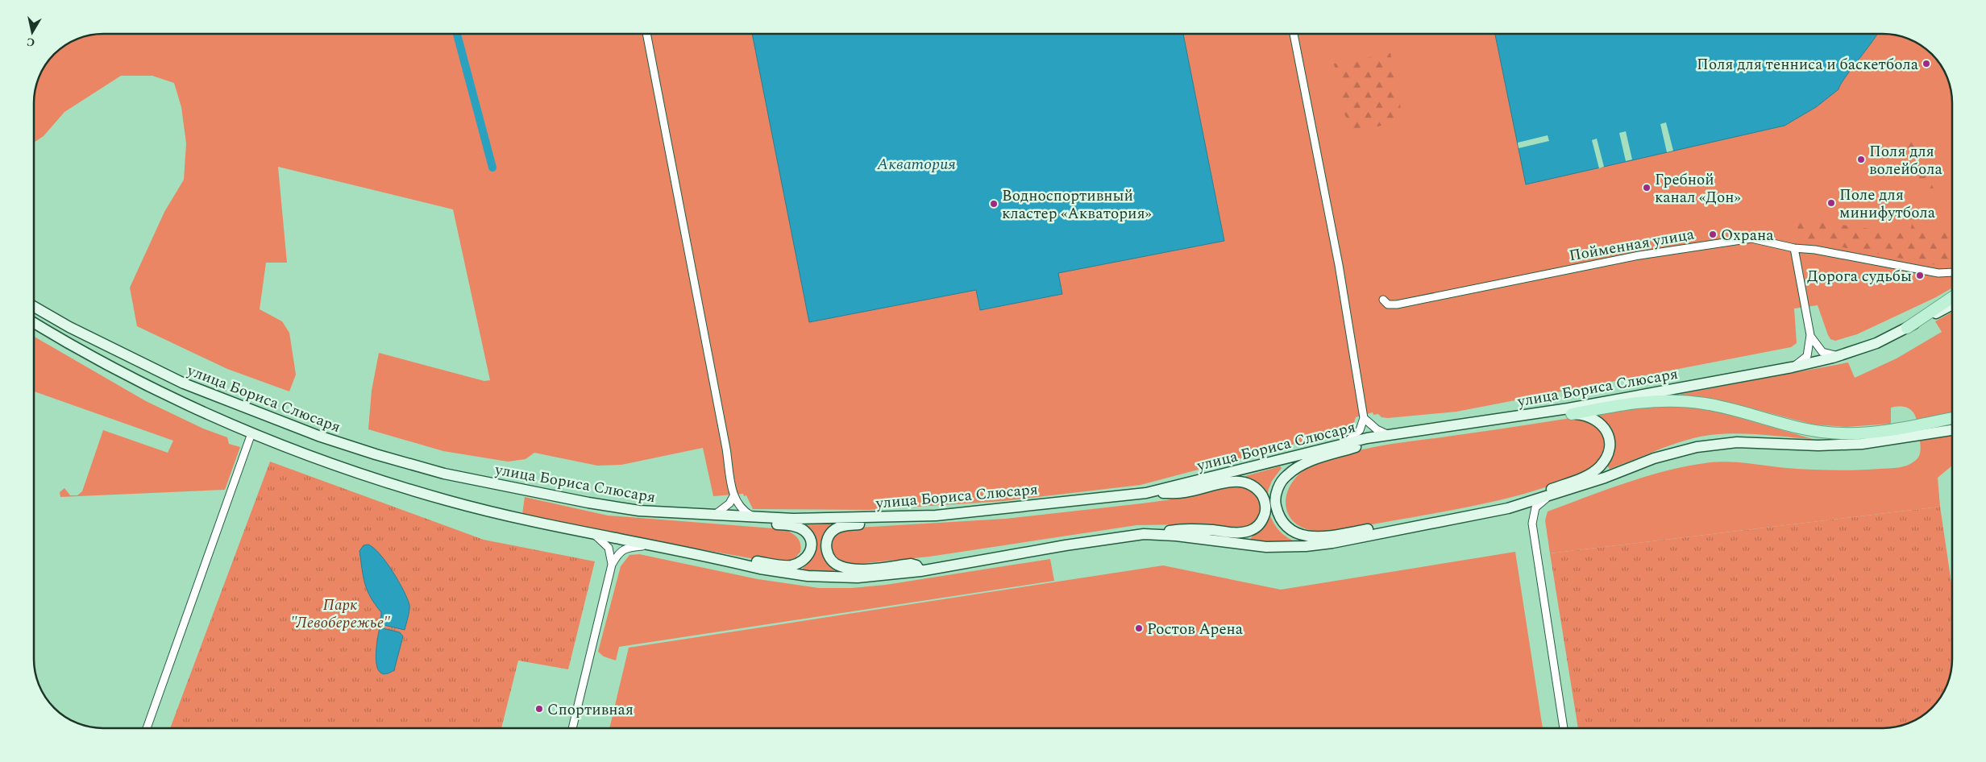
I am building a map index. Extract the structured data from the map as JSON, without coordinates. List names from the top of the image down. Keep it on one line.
{"streets":{"main road":["улица Бориса Слюсаря"],"street":["Пойменная улица"]},"water":["Акватория"],"parks":["Парк \"Левобережье\""],"places":["Поля для тенниса и баскетбола","Поля для волейбола","Гребной канал «Дон»","Поле для минифутбола","Водноспортивный кластер «Акватория»","Охрана","Дорога судьбы","Ростов Арена","Спортивная"],"north":"bottom"}
